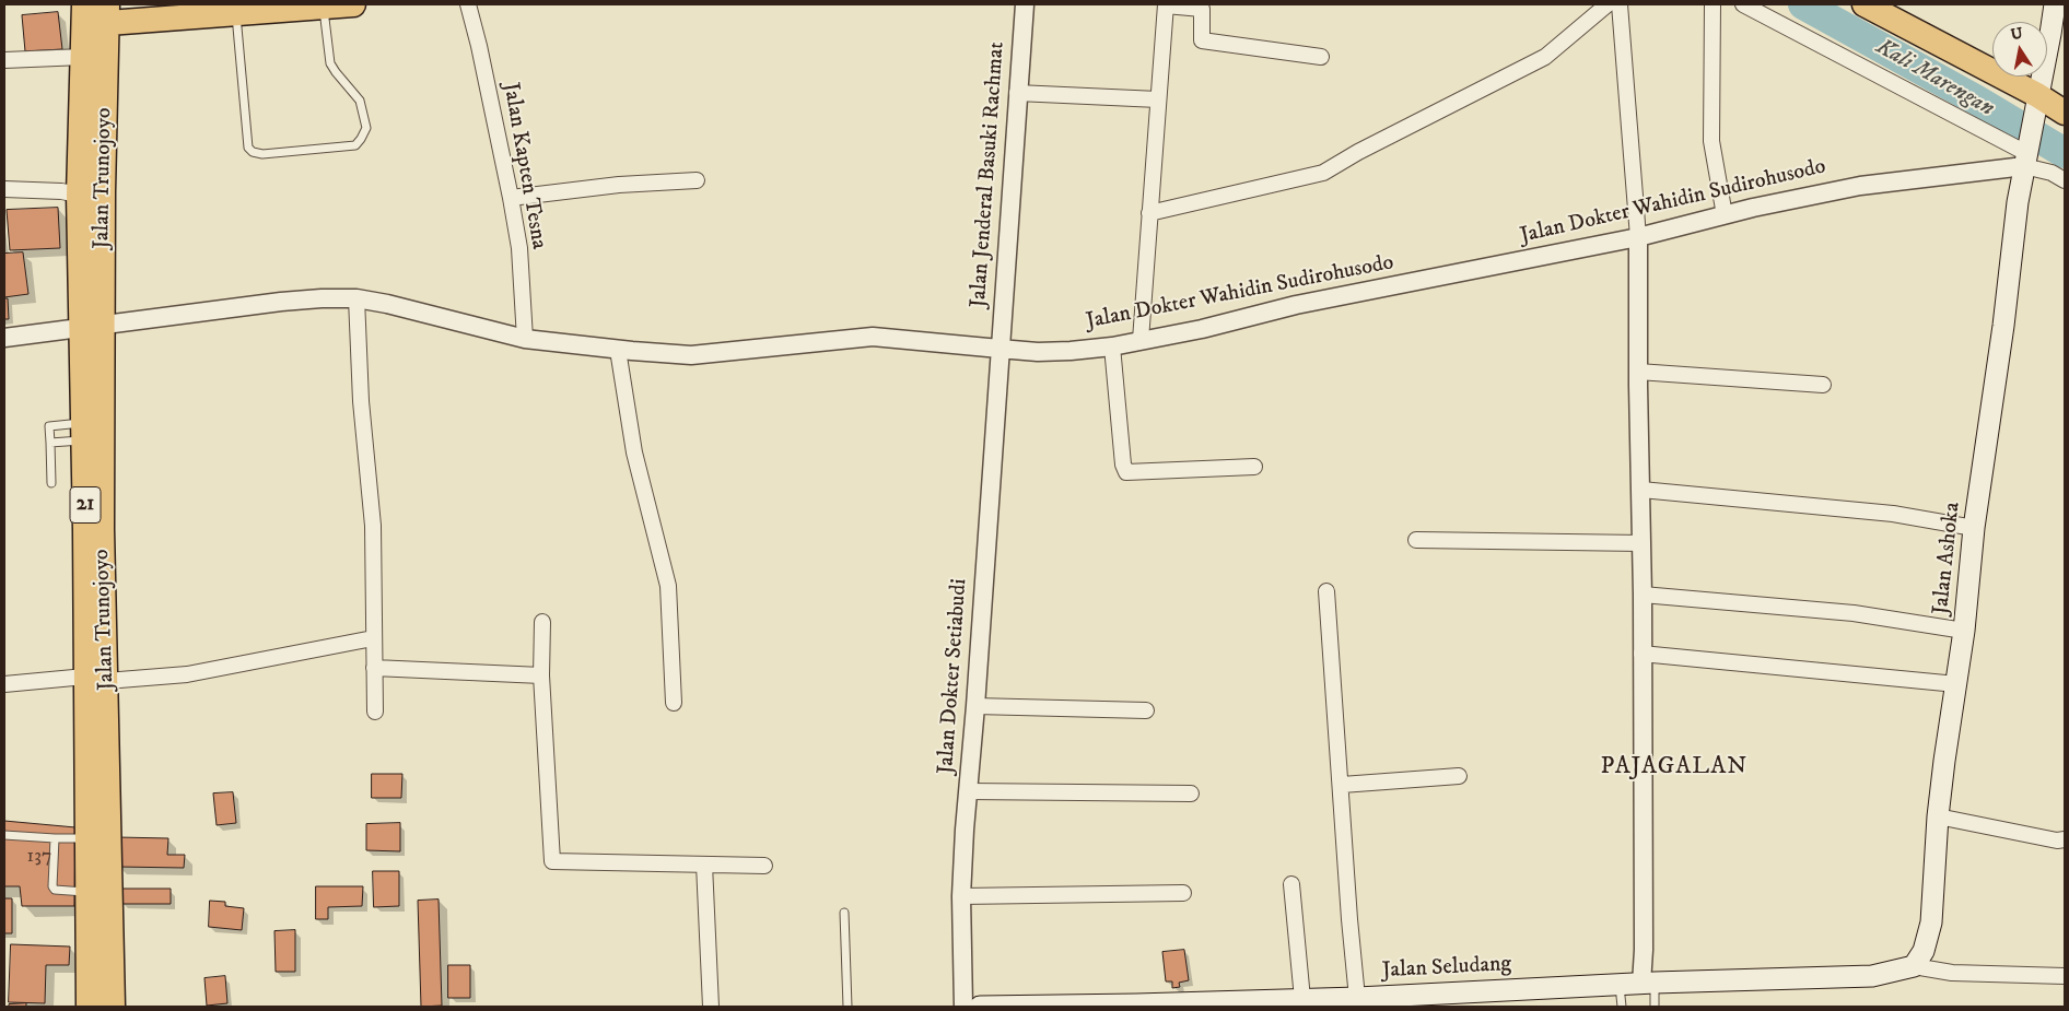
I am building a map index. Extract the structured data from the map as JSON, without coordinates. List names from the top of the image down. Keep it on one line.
{"streets":{"highway":["Jalan Trunojoyo","21"],"main road":["Jalan Ashoka","Jalan Seludang"],"street":["Jalan Kapten Tesna","Jalan Jenderal Basuki Rachmat","Jalan Dokter Wahidin Sudirohusodo","Jalan Dokter Setiabudi"]},"crossings":[["Jalan Kapten Tesna","Jalan Dokter Wahidin Sudirohusodo"],["Jalan Jenderal Basuki Rachmat","Jalan Dokter Wahidin Sudirohusodo"],["Jalan Jenderal Basuki Rachmat","Jalan Dokter Setiabudi"],["Jalan Trunojoyo","Jalan Dokter Wahidin Sudirohusodo"],["Jalan Dokter Wahidin Sudirohusodo","Jalan Ashoka"],["Jalan Dokter Wahidin Sudirohusodo","Jalan Dokter Setiabudi"],["Jalan Ashoka","Jalan Seludang"]],"districts":["PAJAGALAN"],"water":["Kali Marengan"],"house_numbers":["137"],"north":"top"}
